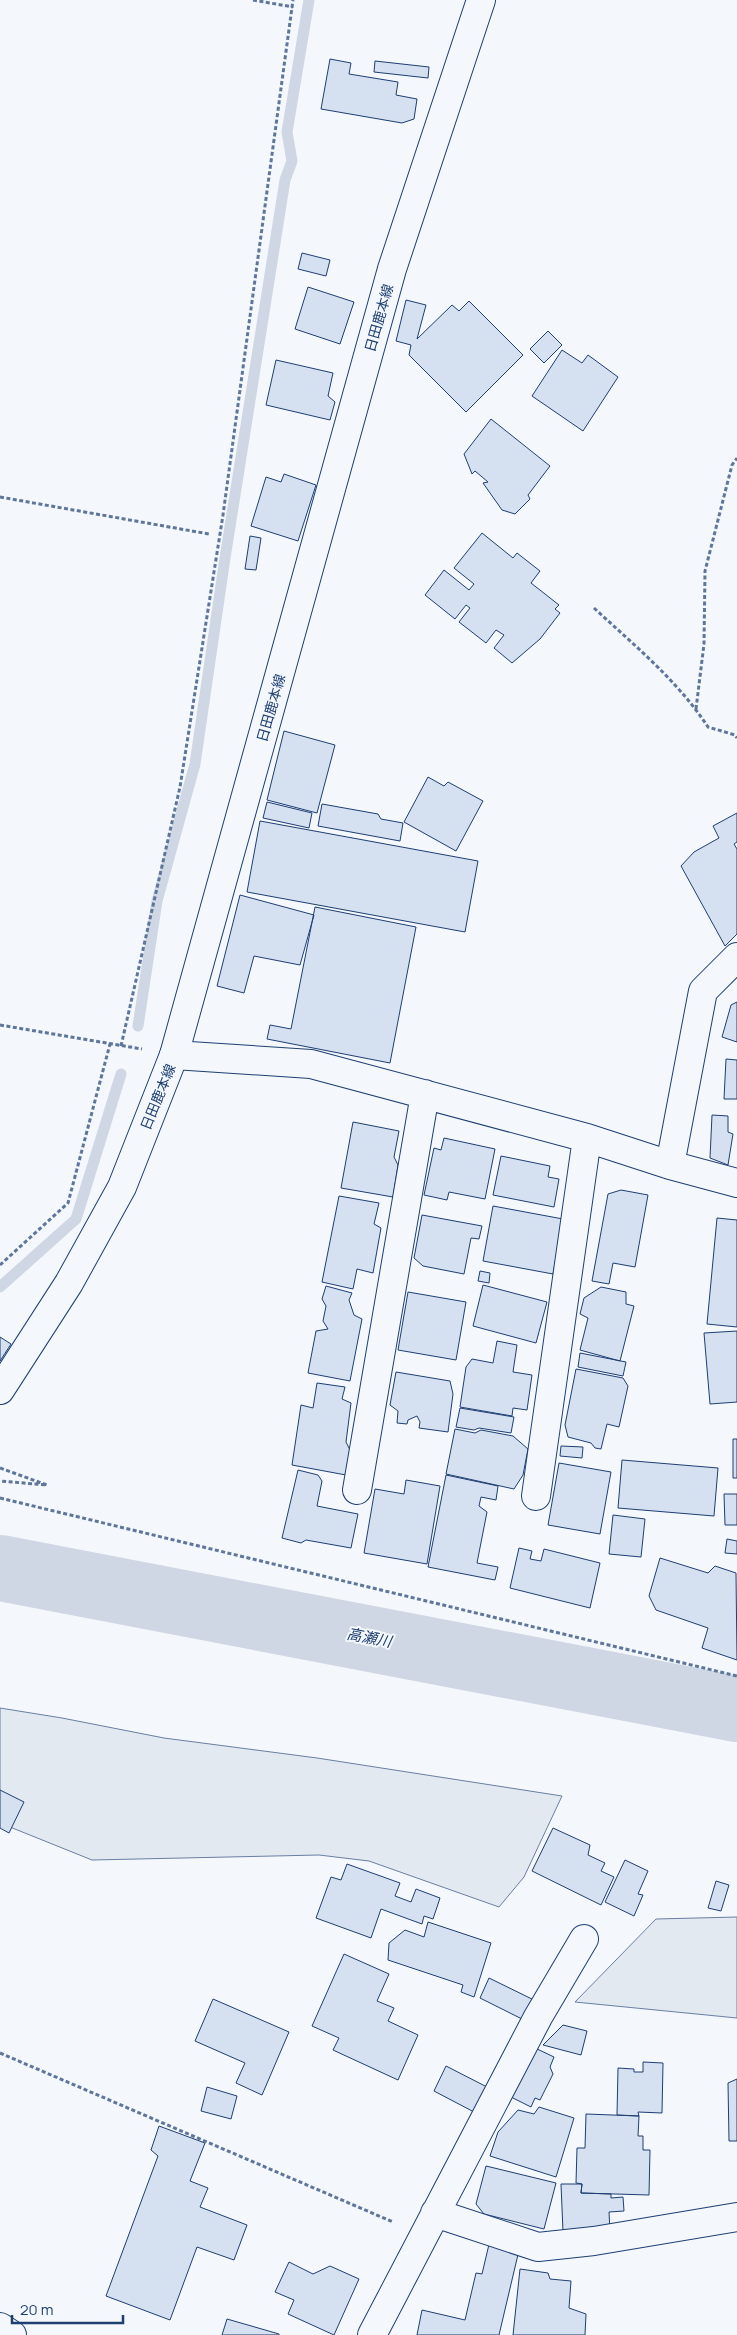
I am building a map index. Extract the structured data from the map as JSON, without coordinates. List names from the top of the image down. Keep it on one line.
{"streets":{"street":["日田鹿本線"]},"water":["高瀬川"],"scale_bar":"20 m"}
